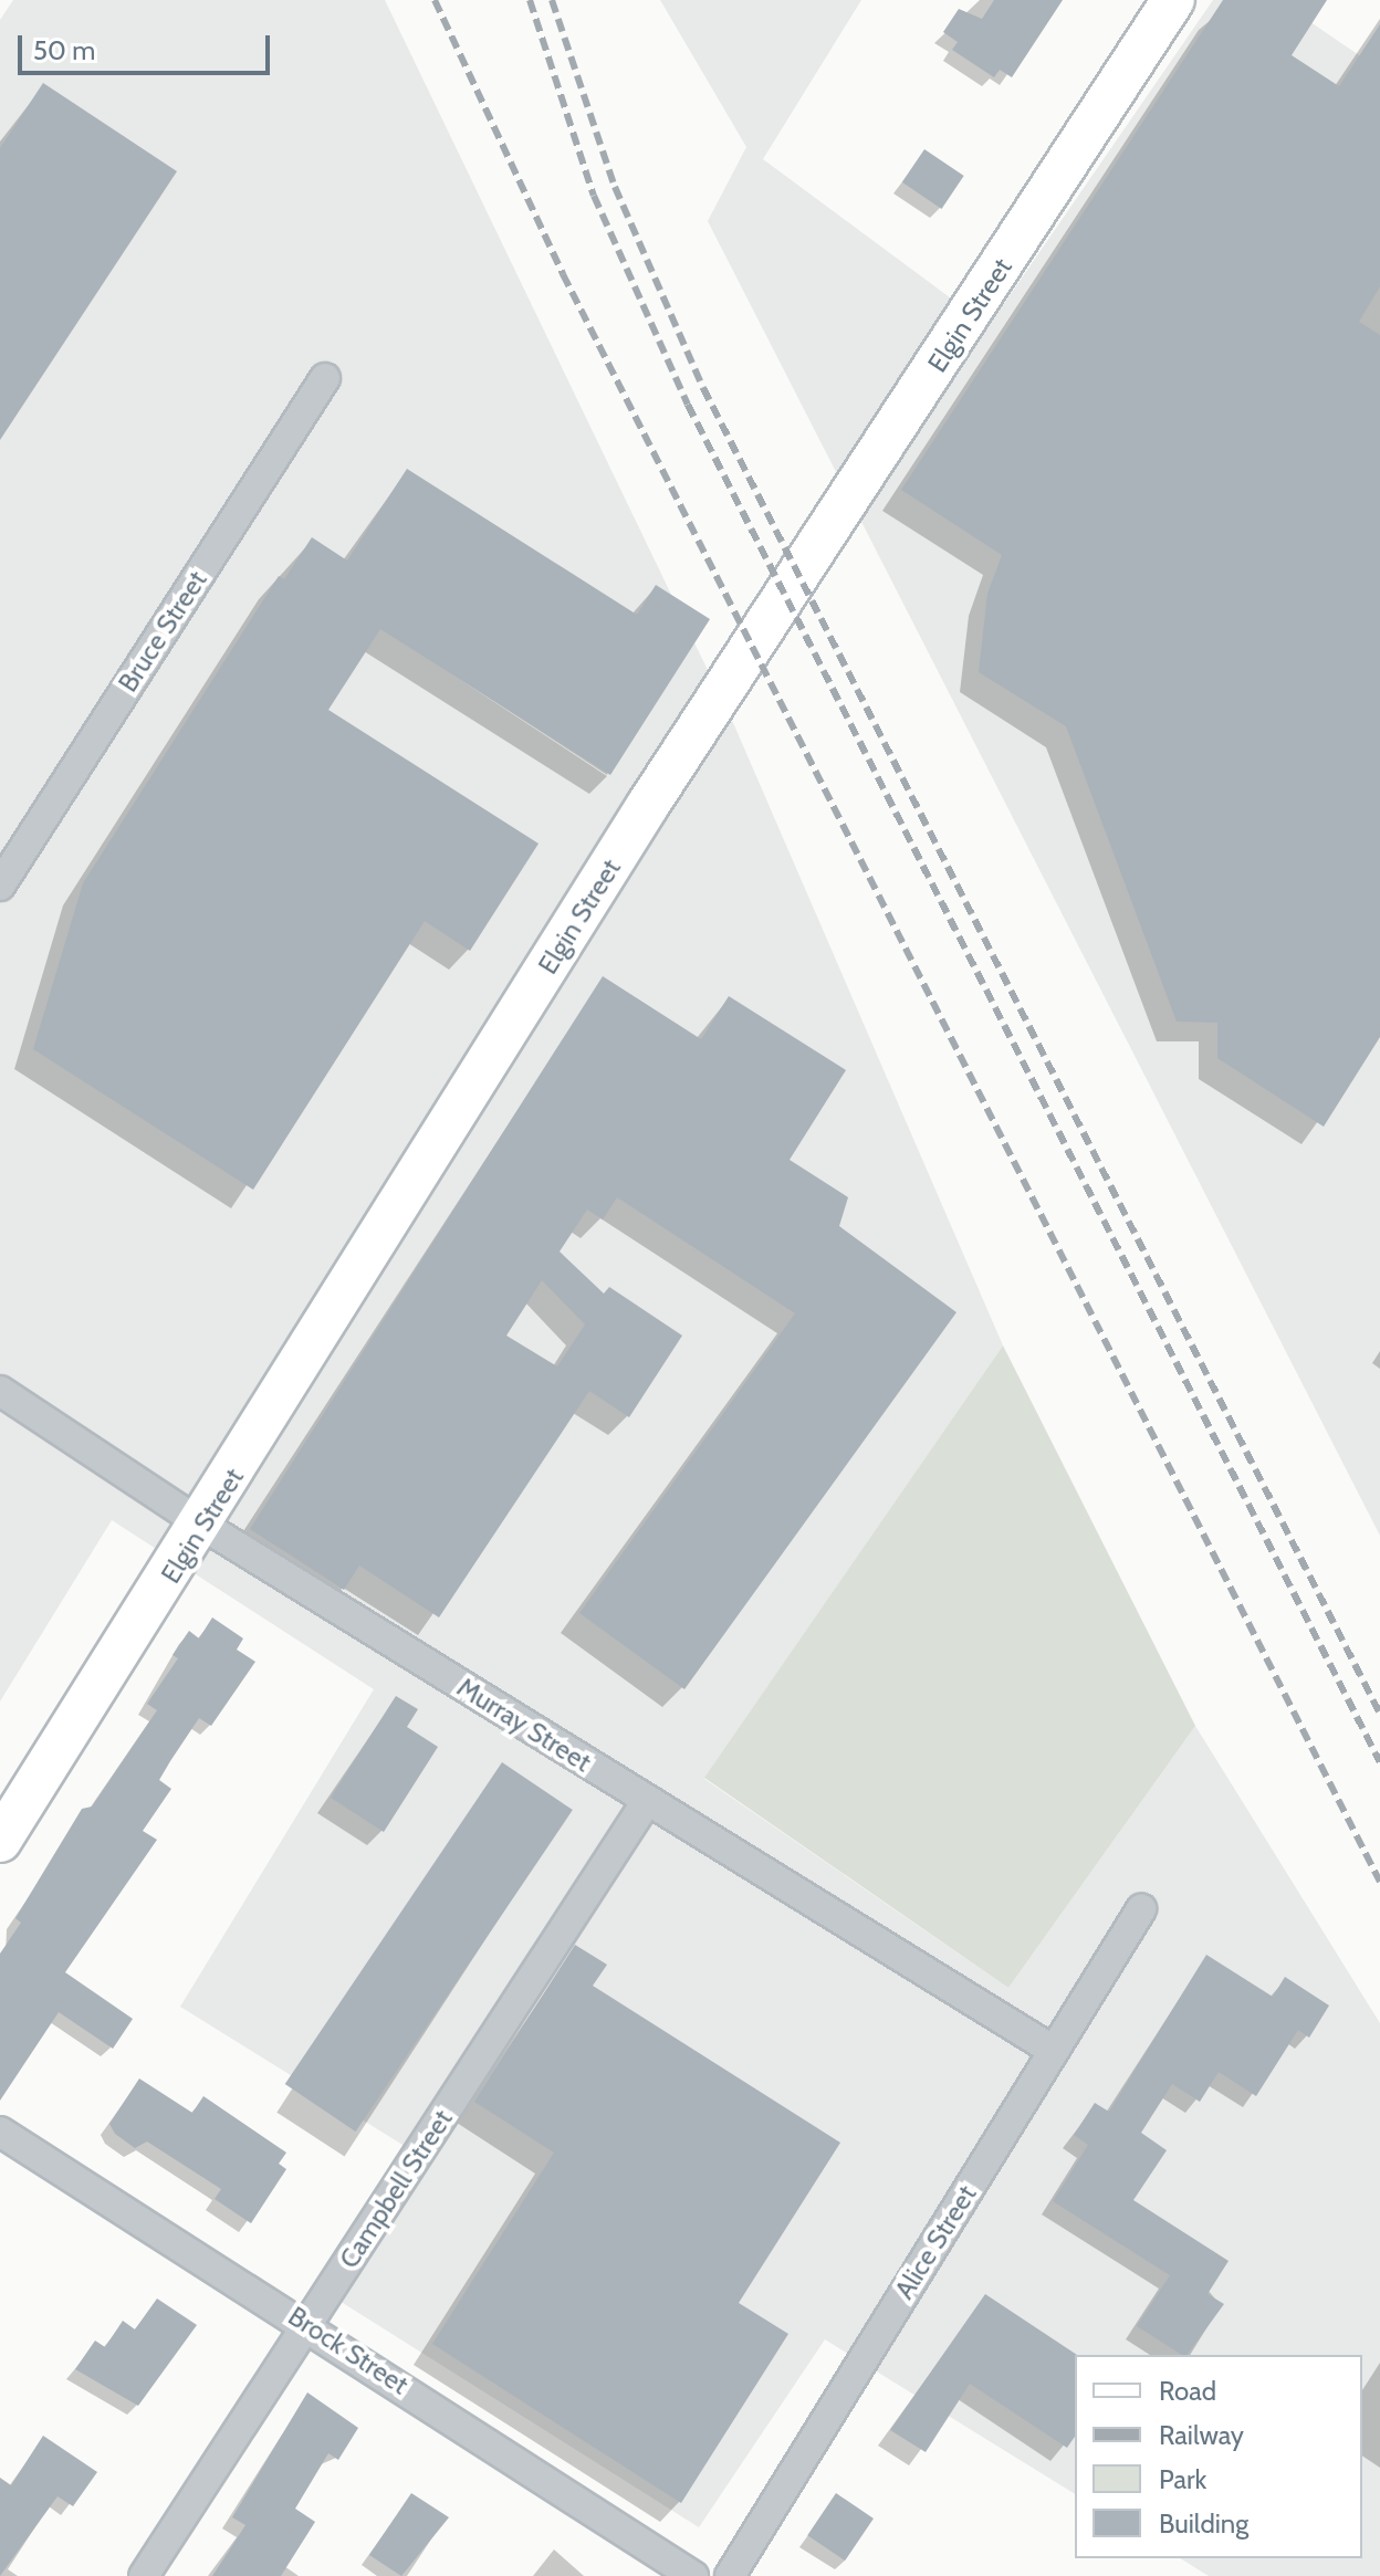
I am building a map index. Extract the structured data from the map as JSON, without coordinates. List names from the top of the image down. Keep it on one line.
{"streets":{"main road":["Elgin Street"],"street":["Bruce Street","Murray Street","Campbell Street","Alice Street","Brock Street"]},"crossings":[["Elgin Street","Murray Street"],["Murray Street","Campbell Street"],["Murray Street","Alice Street"],["Campbell Street","Brock Street"]],"legend":["Road","Railway","Park","Building"],"scale_bar":"50 m"}
